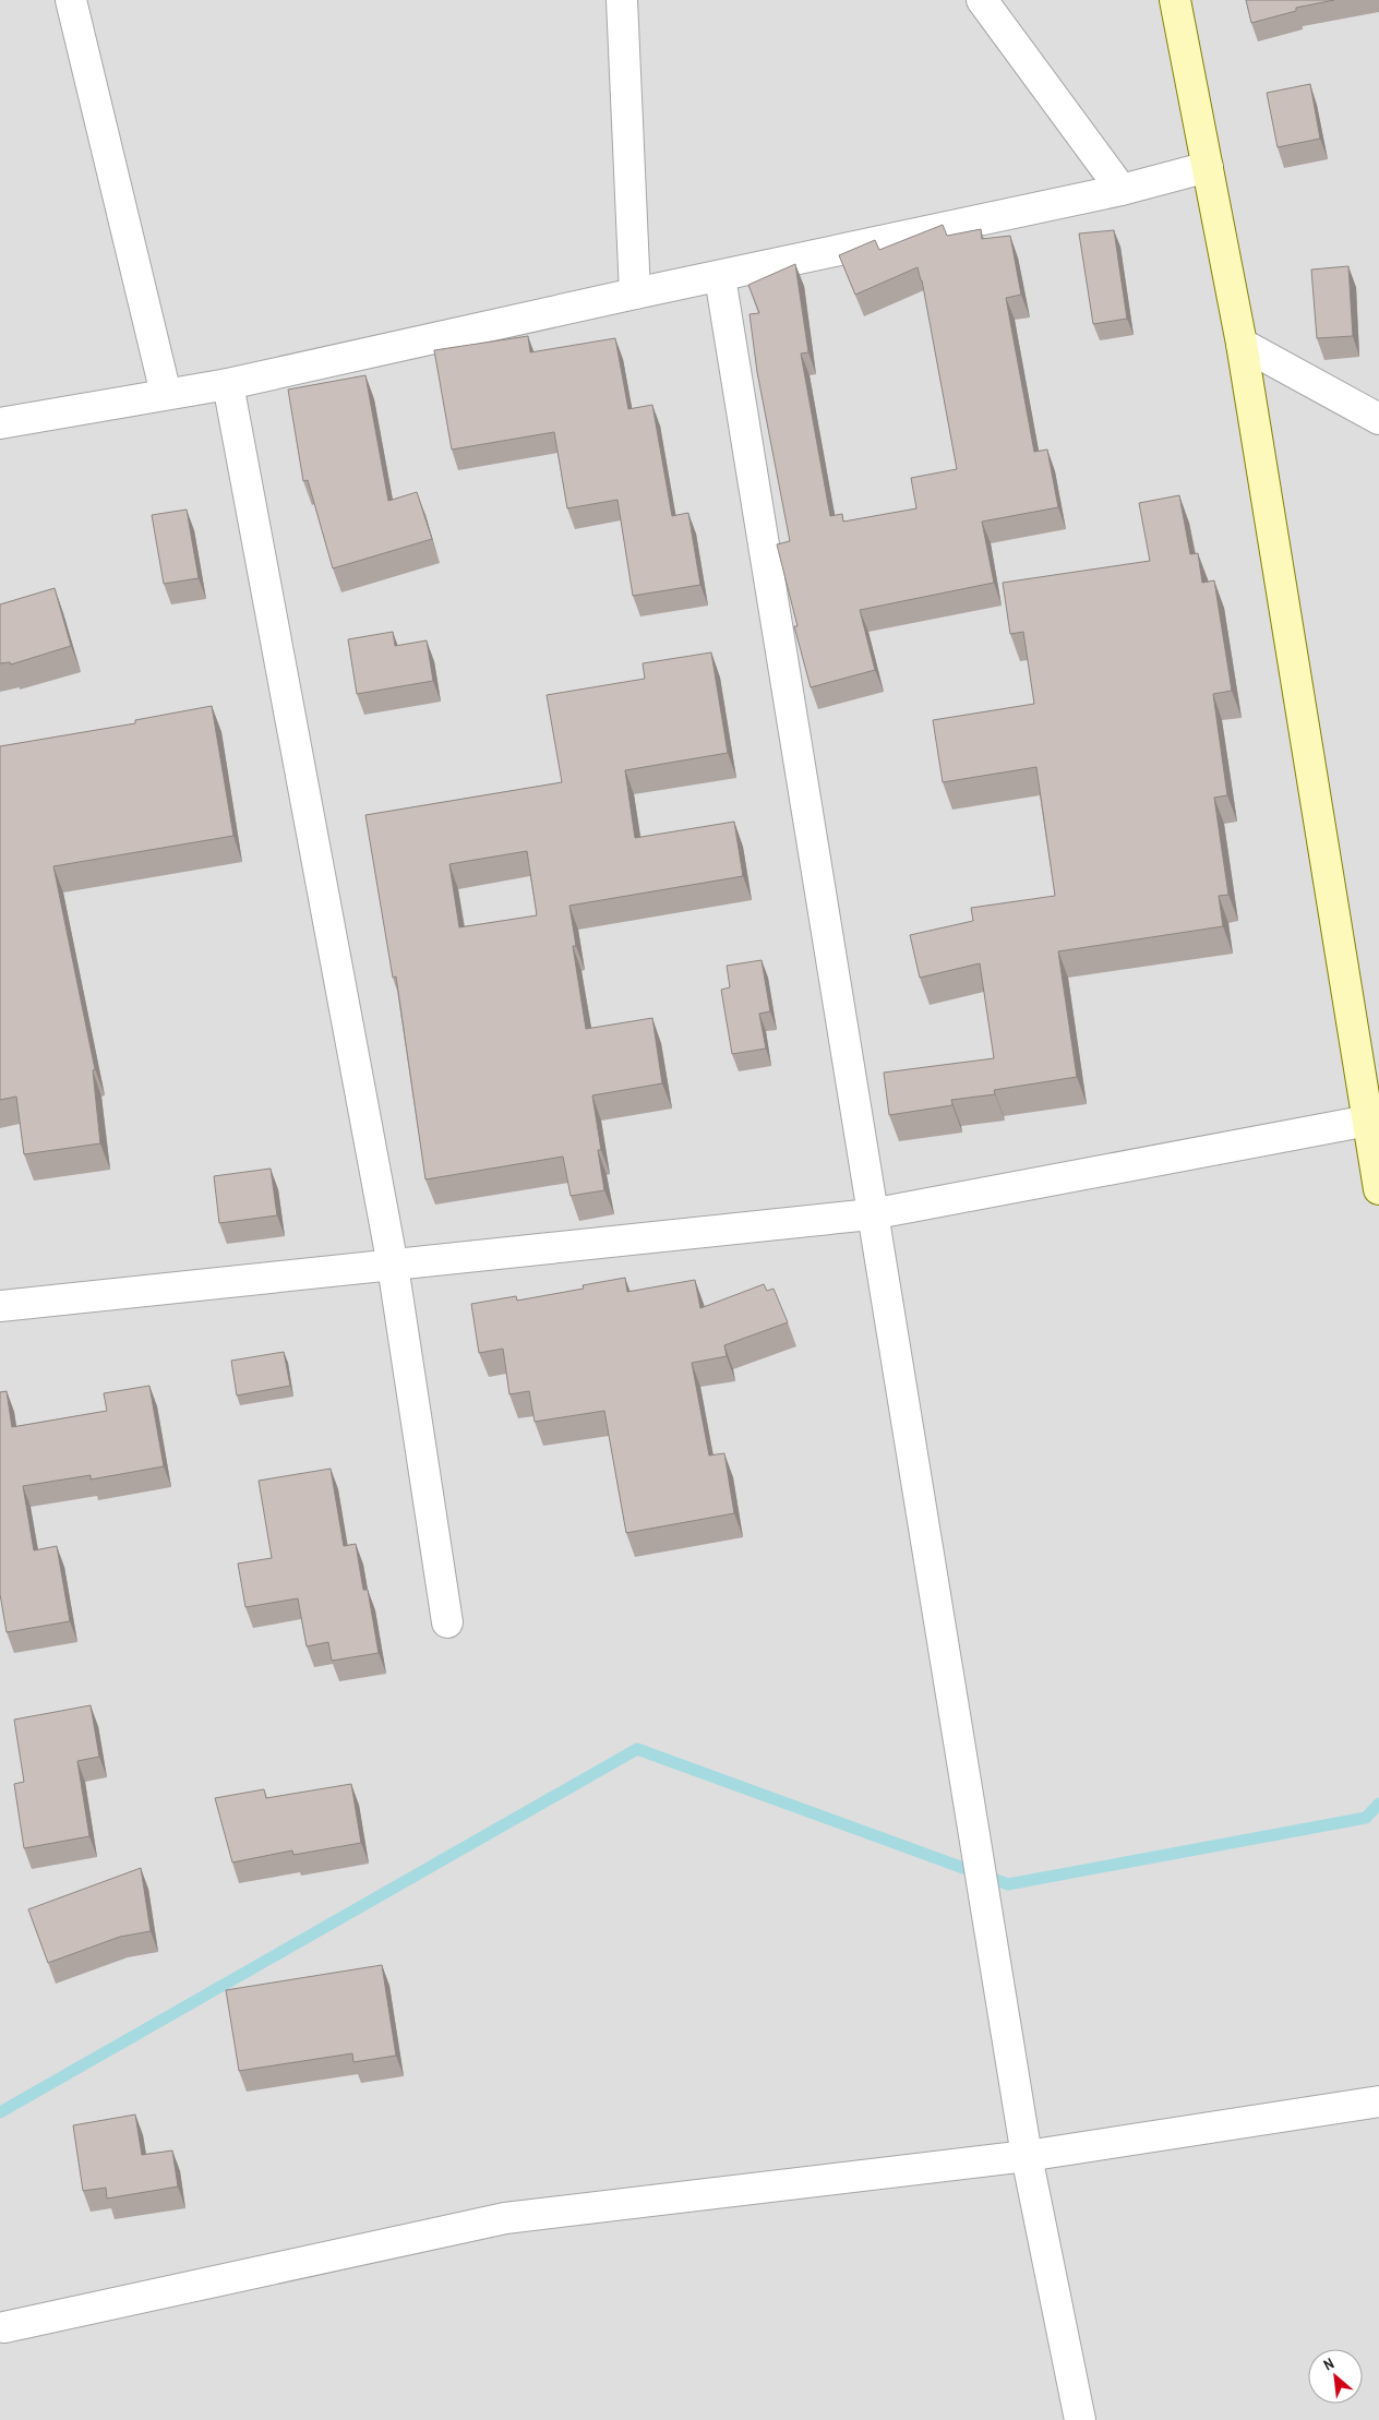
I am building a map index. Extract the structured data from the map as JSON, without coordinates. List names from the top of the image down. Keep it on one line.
{"north":"top left"}
